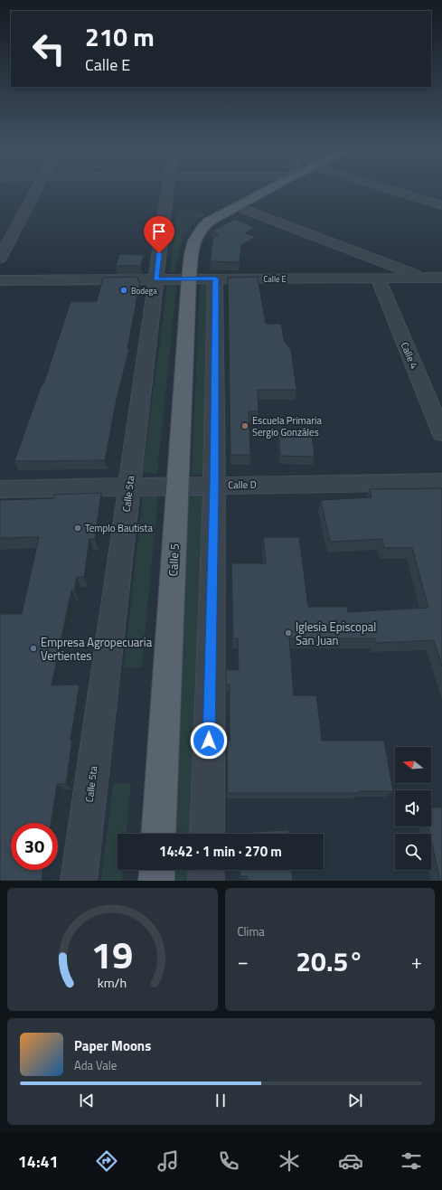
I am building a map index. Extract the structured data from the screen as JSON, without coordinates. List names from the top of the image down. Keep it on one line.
{"streets":{"main road":["Calle 5"],"street":["Calle E","Calle 4","Calle D","Calle 5ta"]},"crossings":[["Calle E","Calle 4"],["Calle E","Calle 5ta"],["Calle E","Calle 5"],["Calle D","Calle 5ta"],["Calle D","Calle 5"]],"places":["Bodega","Escuela Primaria Sergio Gonzáles","Templo Bautista","Iglesia Episcopal San Juan","Empresa Agropecuaria Vertientes"],"north":"left","page":{"turn":["210 m","Calle E"],"limit":"30","trip":"14:42 · 1 min · 270 m","tile":"Clima","heat":["−","20.5°","+"],"song":["Paper Moons","Ada Vale"],"tabs":"14:41","gauge":["19","km/h"]}}
